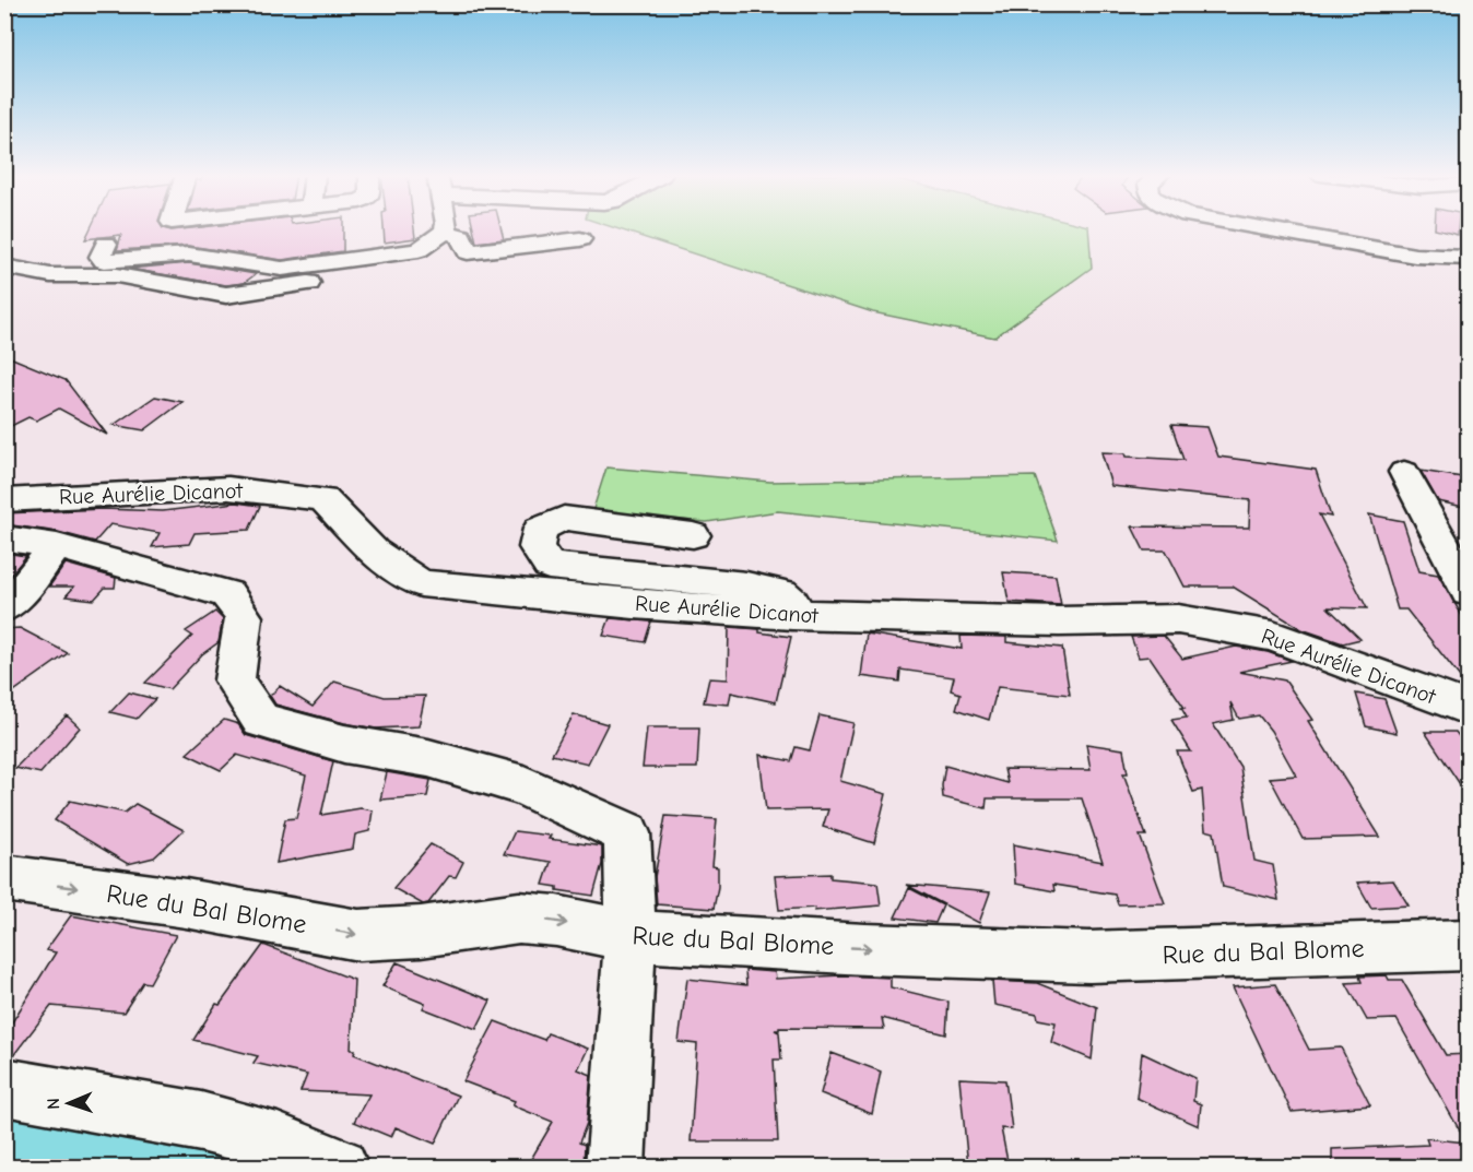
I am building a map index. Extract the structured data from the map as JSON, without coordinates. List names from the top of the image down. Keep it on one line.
{"streets":{"street":["Rue Aurélie Dicanot","Rue du Bal Blome"]},"one_way":["Rue du Bal Blome"],"north":"left"}
